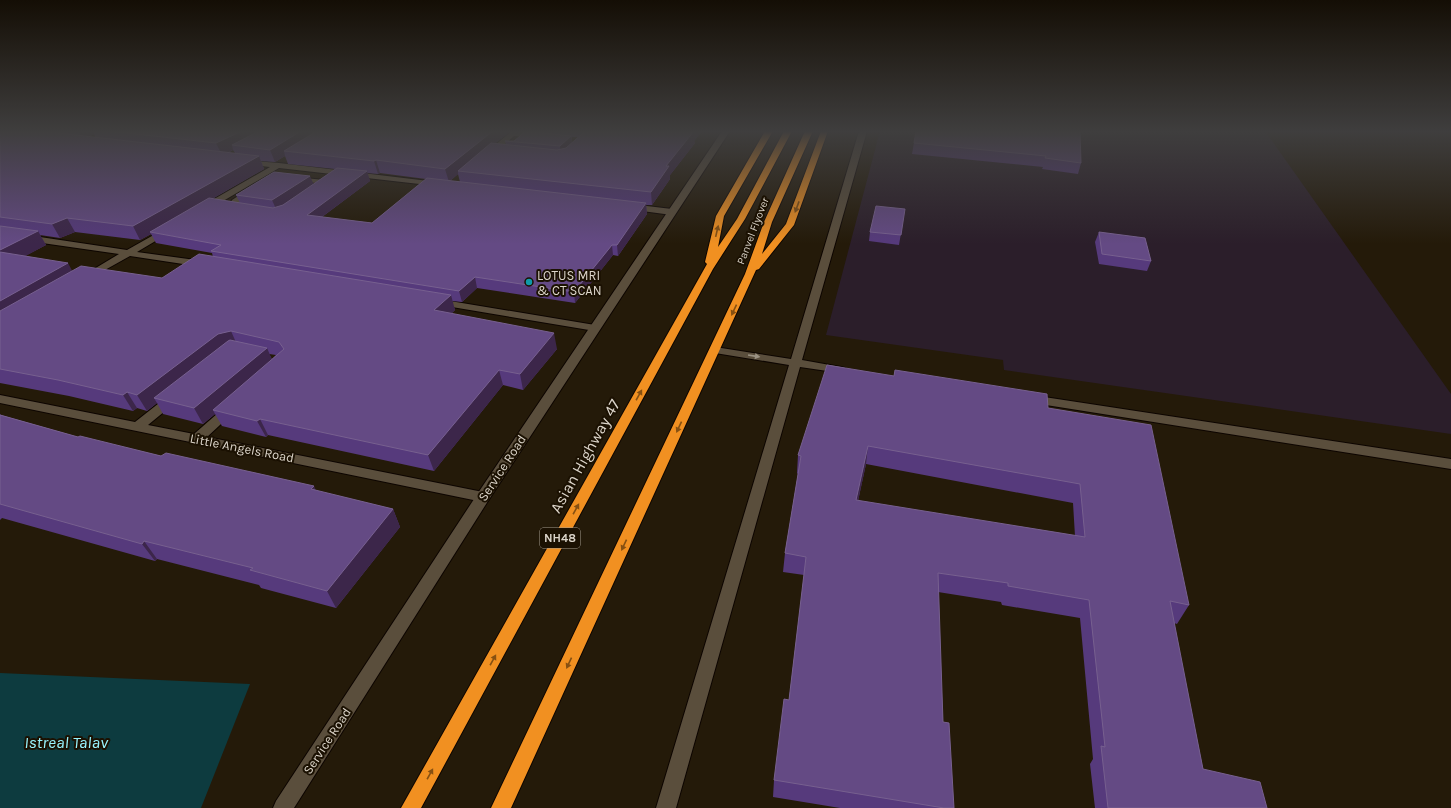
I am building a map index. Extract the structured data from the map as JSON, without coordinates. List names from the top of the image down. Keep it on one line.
{"streets":{"highway":["Panvel Flyover","Asian Highway 47","NH48"],"street":["Little Angels Road","Service Road"]},"crossings":[["Panvel Flyover","Asian Highway 47"],["Little Angels Road","Service Road"]],"water":["Istreal Talav"],"places":["LOTUS MRI & CT SCAN"]}
